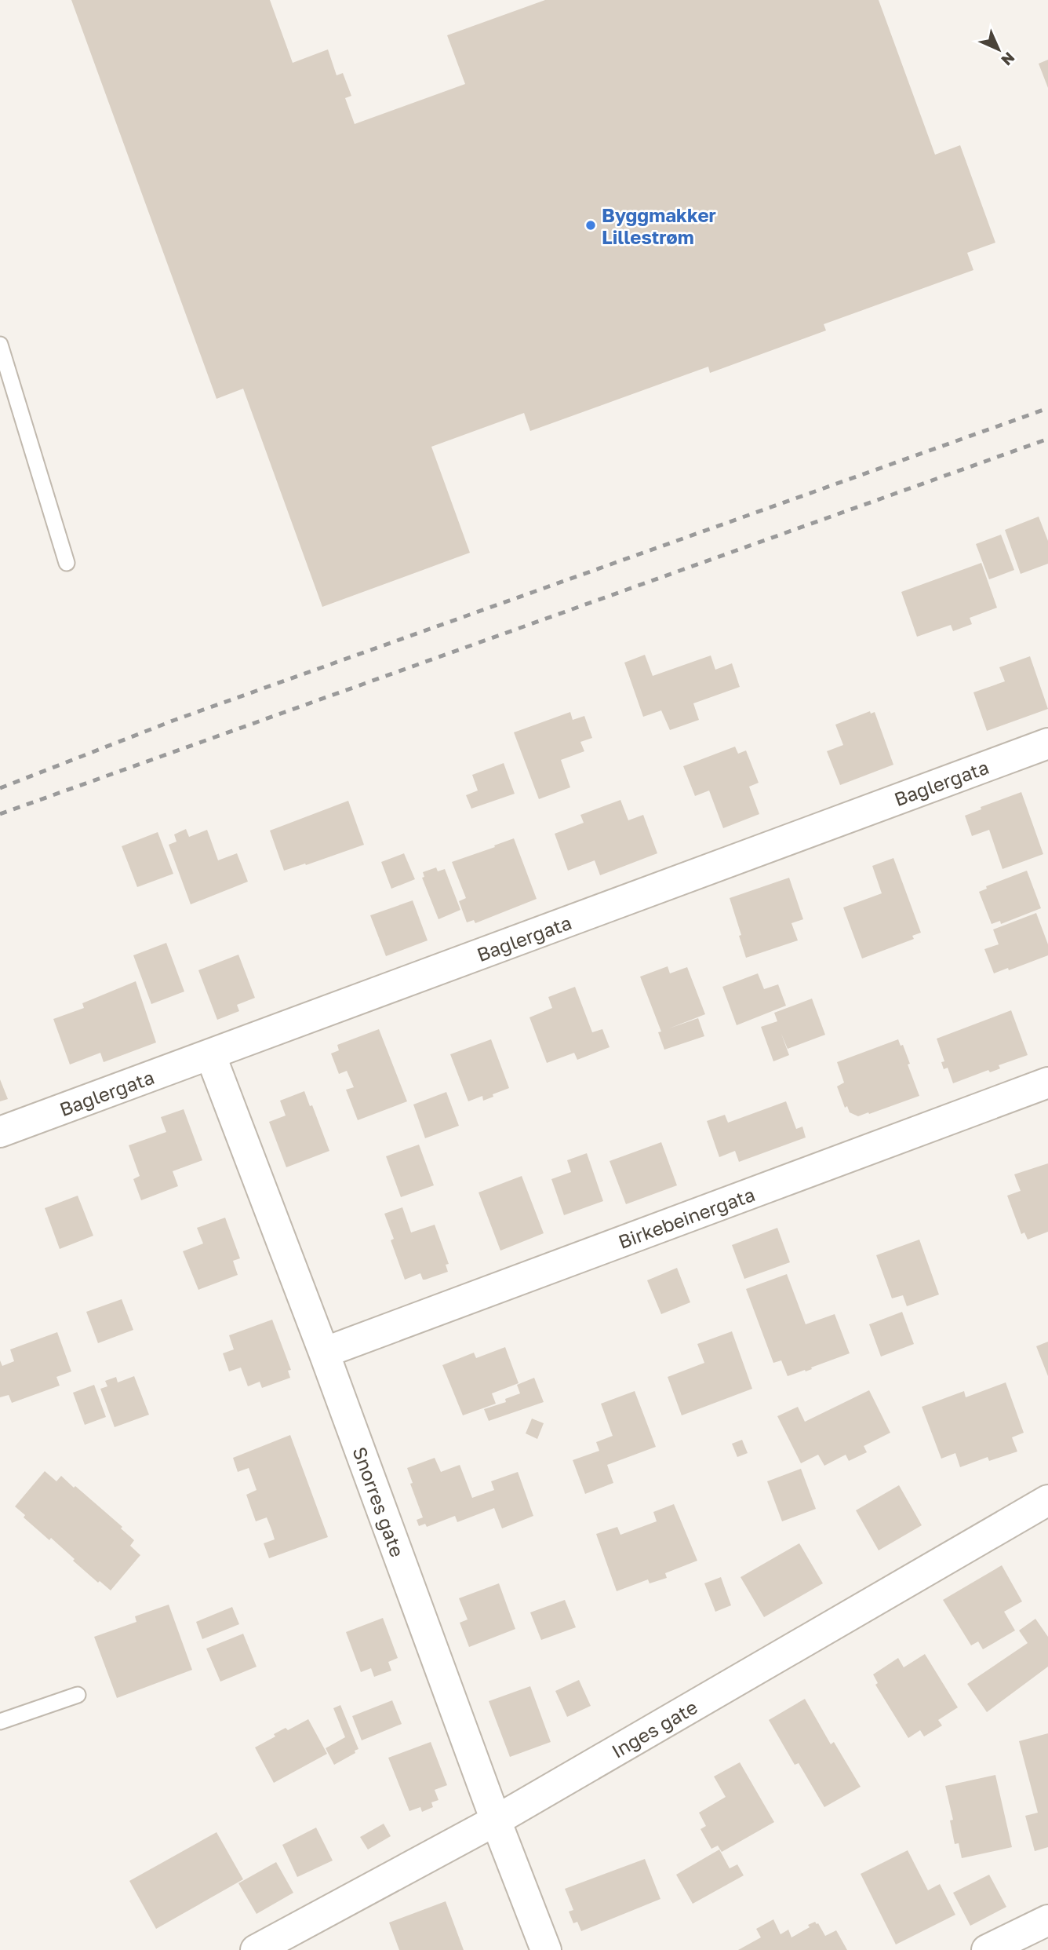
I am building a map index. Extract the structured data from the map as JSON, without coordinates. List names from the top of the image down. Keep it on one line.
{"streets":{"street":["Baglergata","Birkebeinergata","Snorres gate","Inges gate"]},"crossings":[["Baglergata","Snorres gate"],["Birkebeinergata","Snorres gate"],["Snorres gate","Inges gate"]],"places":["Byggmakker Lillestrøm"],"north":"bottom right"}
